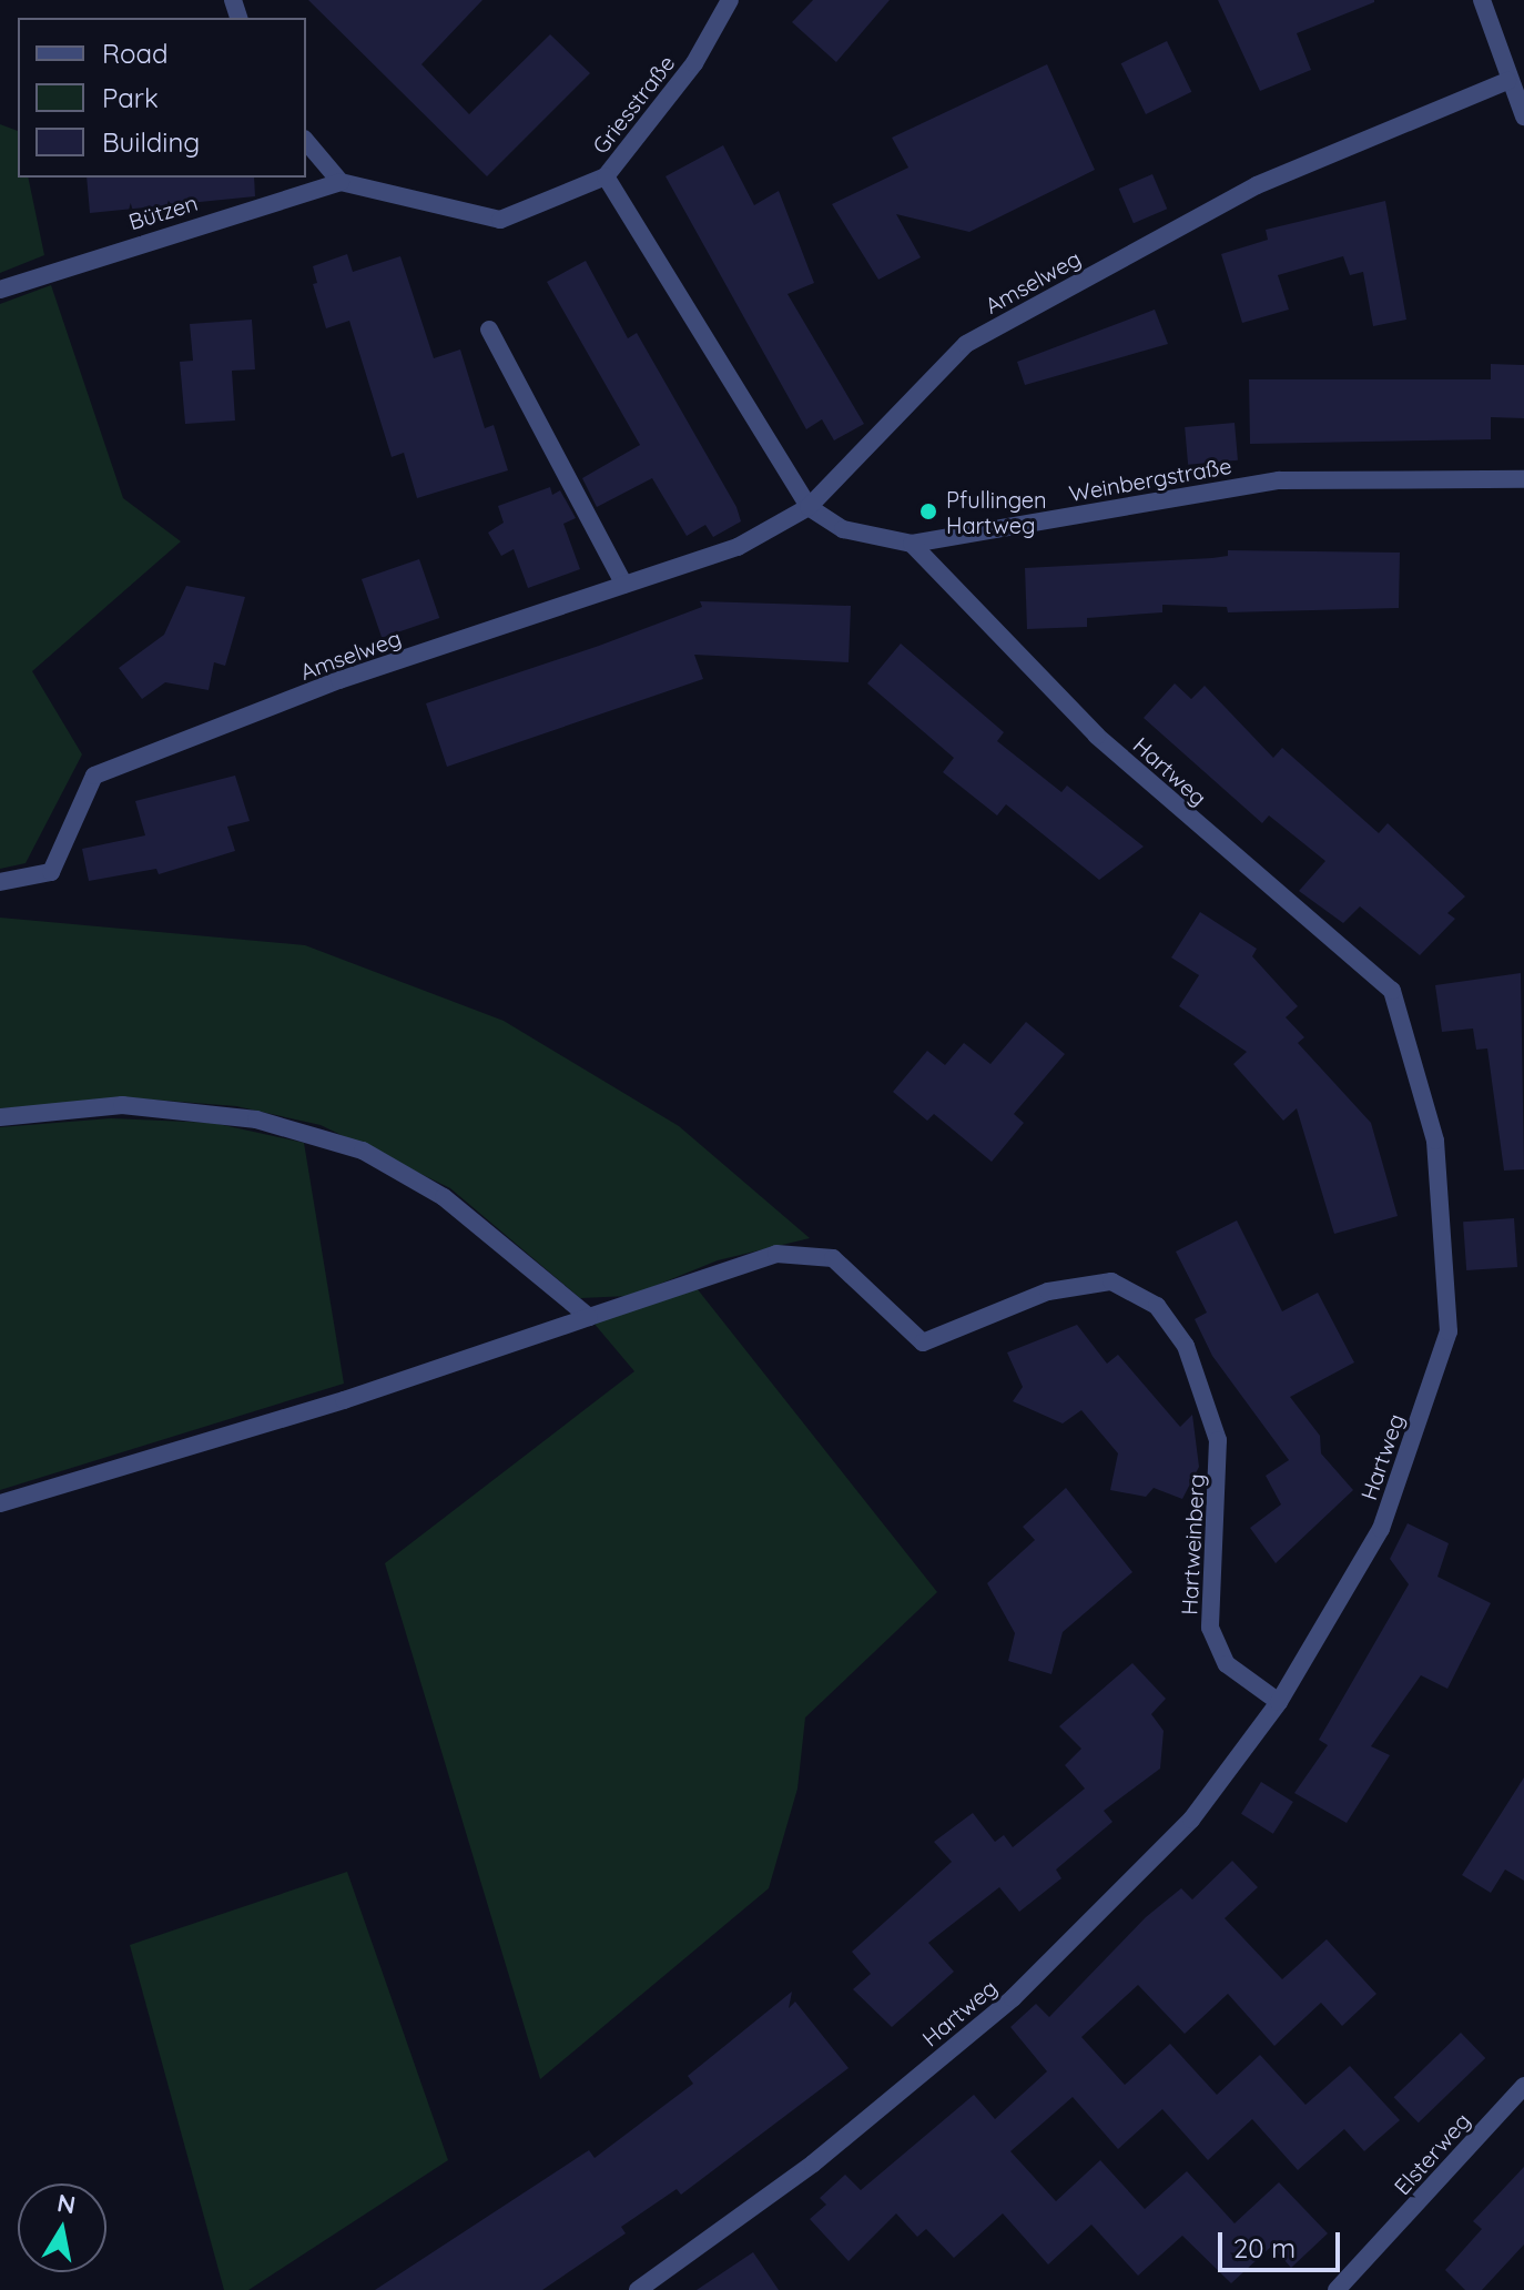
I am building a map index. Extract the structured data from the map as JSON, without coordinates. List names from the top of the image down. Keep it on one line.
{"streets":{"street":["Griesstraße","Bützen","Amselweg","Weinbergstraße","Hartweg","Hartweinberg","Elsterweg"]},"crossings":[["Griesstraße","Bützen"],["Griesstraße","Weinbergstraße"],["Amselweg","Weinbergstraße"],["Weinbergstraße","Hartweg"],["Hartweg","Hartweinberg"]],"places":["Pfullingen Hartweg"],"legend":["Road","Park","Building"],"scale_bar":"20 m","north":"top"}
